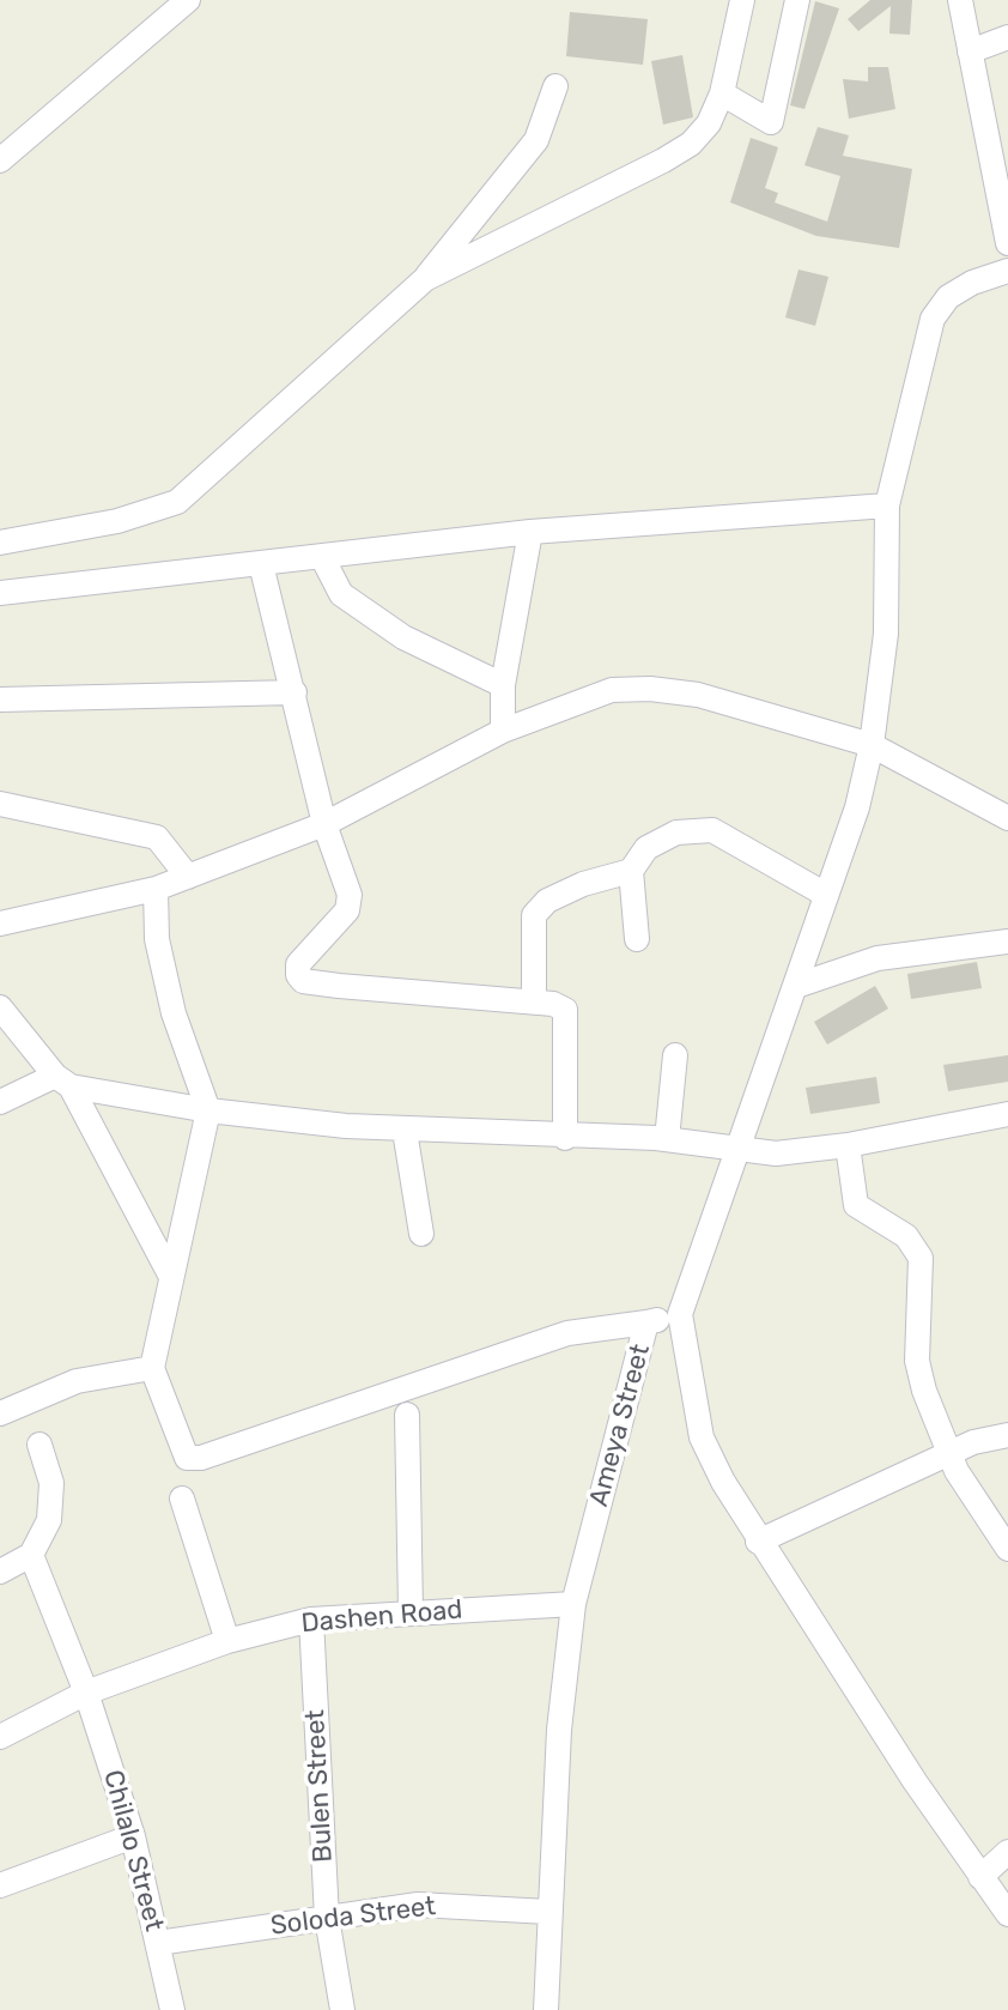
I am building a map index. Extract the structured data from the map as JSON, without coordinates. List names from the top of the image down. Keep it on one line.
{"streets":{"street":["Ameya Street","Dashen Road","Bulen Street","Chilalo Street","Soloda Street"]},"crossings":[["Ameya Street","Dashen Road"],["Ameya Street","Soloda Street"],["Dashen Road","Bulen Street"],["Dashen Road","Chilalo Street"],["Bulen Street","Soloda Street"],["Chilalo Street","Soloda Street"]]}
